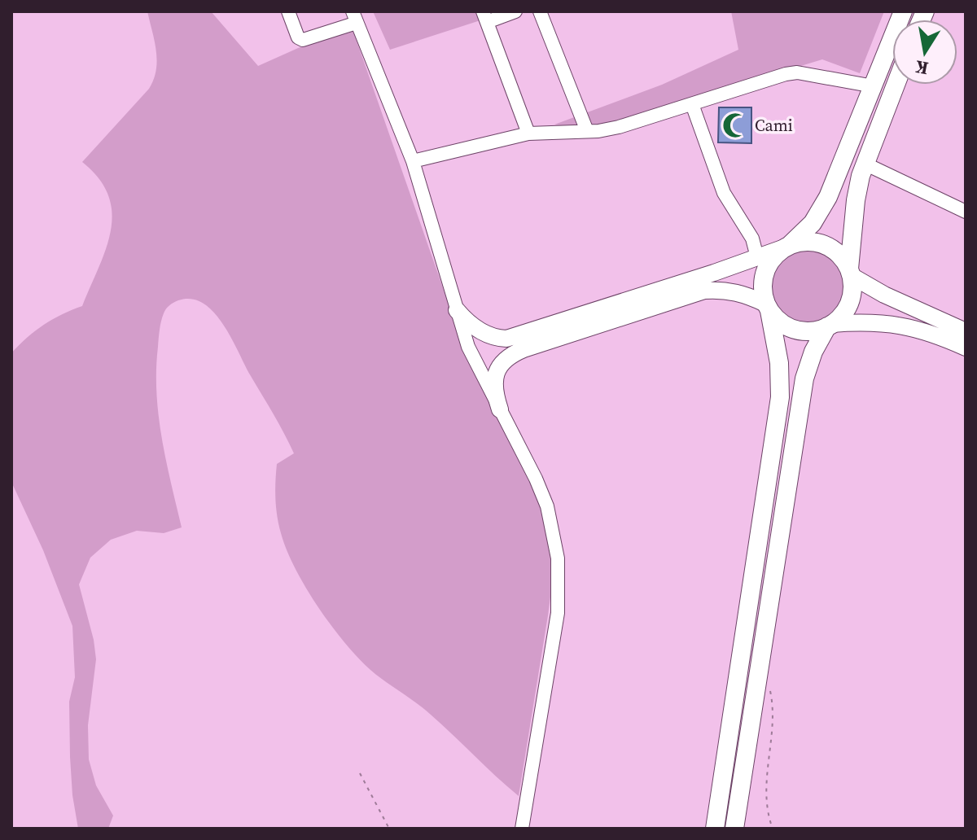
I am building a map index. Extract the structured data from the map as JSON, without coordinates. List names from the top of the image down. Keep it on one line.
{"places":{"mosque":["Cami"]},"north":"bottom"}
